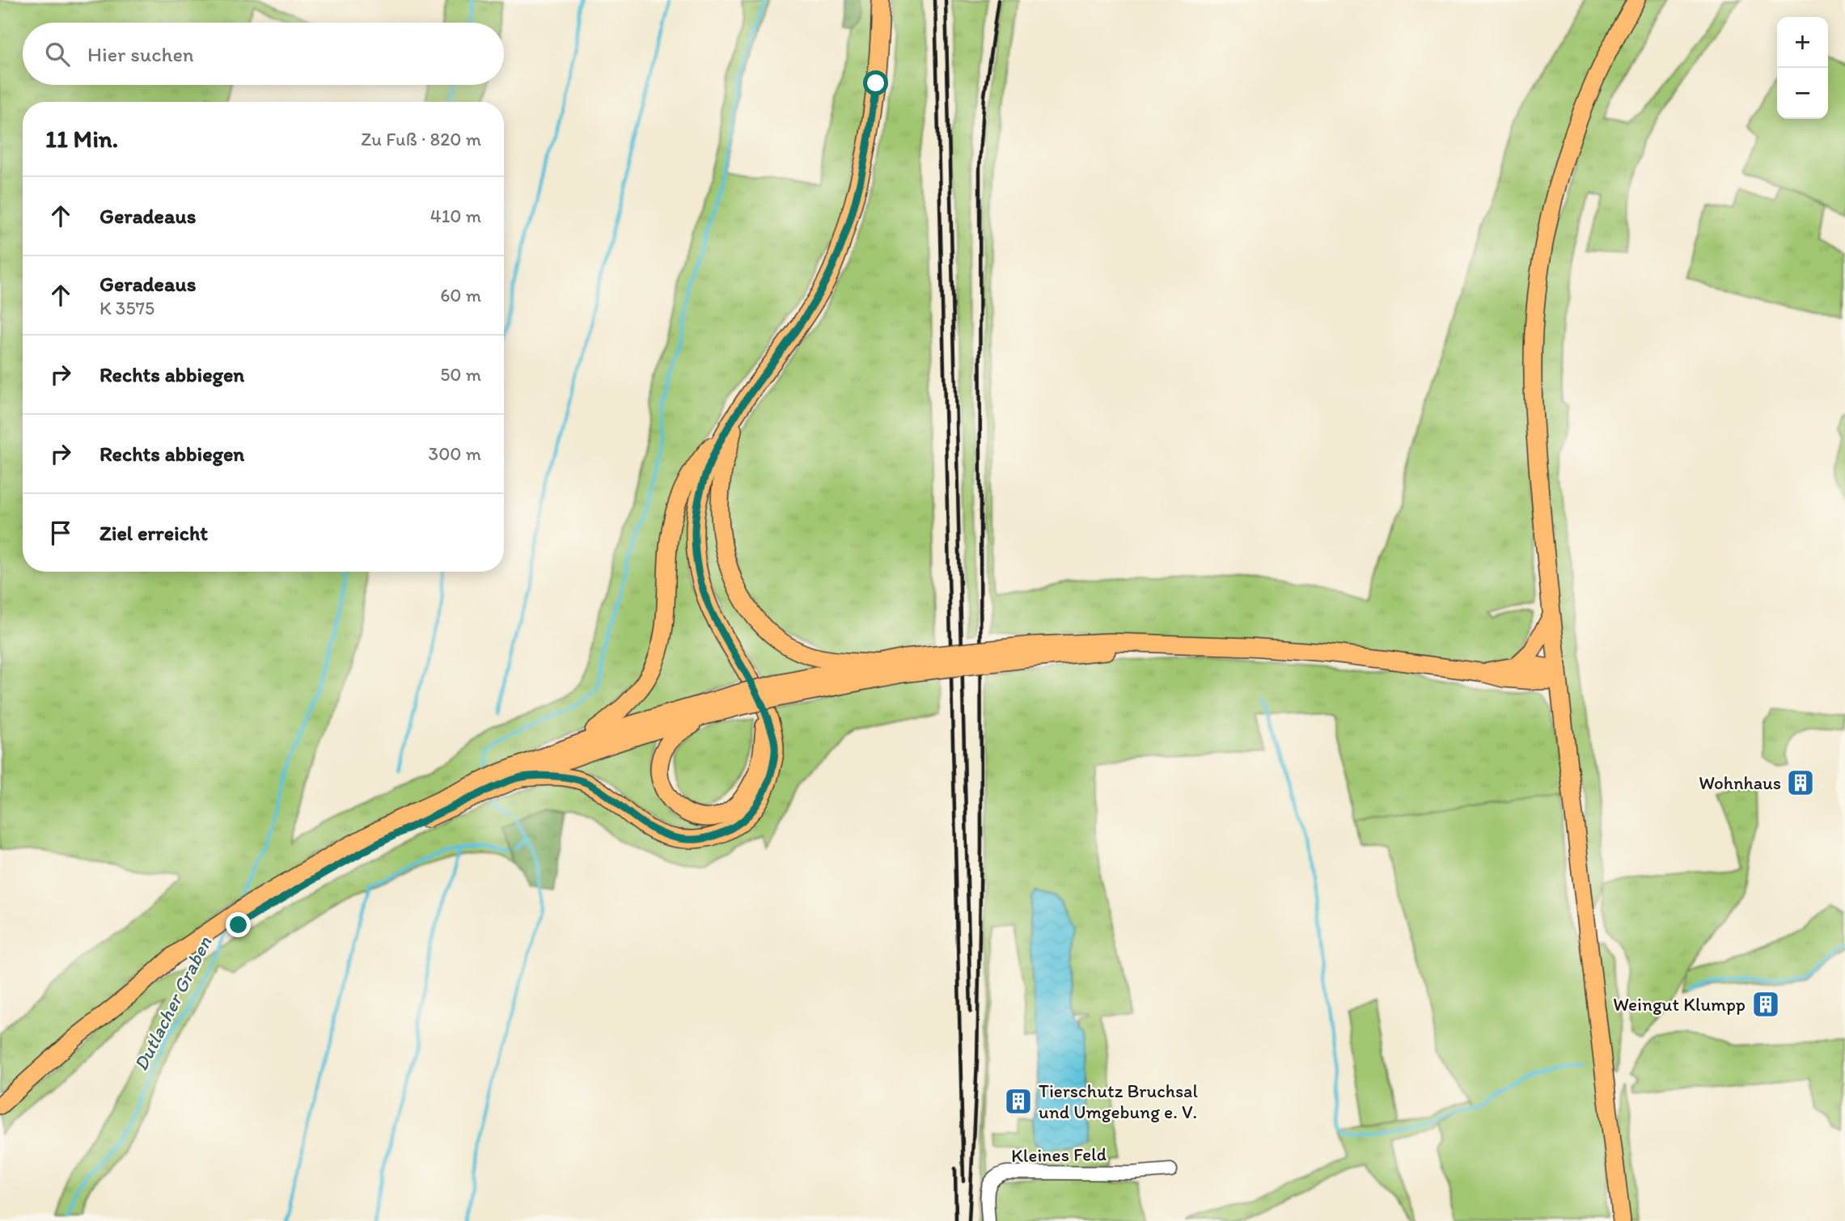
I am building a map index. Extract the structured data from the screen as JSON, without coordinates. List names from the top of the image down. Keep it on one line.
{"streets":{"street":["Kleines Feld"]},"water":["Dutlacher Graben"],"places":{"building":["Wohnhaus","Weingut Klumpp","Tierschutz Bruchsal und Umgebung e. V."]},"page":{"map_buttons":["+","−"],"search":"Hier suchen","heading":["11 Min.","Zu Fuß · 820 m"],"list":[["Geradeaus","410 m"],["Geradeaus","K 3575","60 m"],["Rechts abbiegen","50 m"],["Rechts abbiegen","300 m"],"Ziel erreicht"]}}
